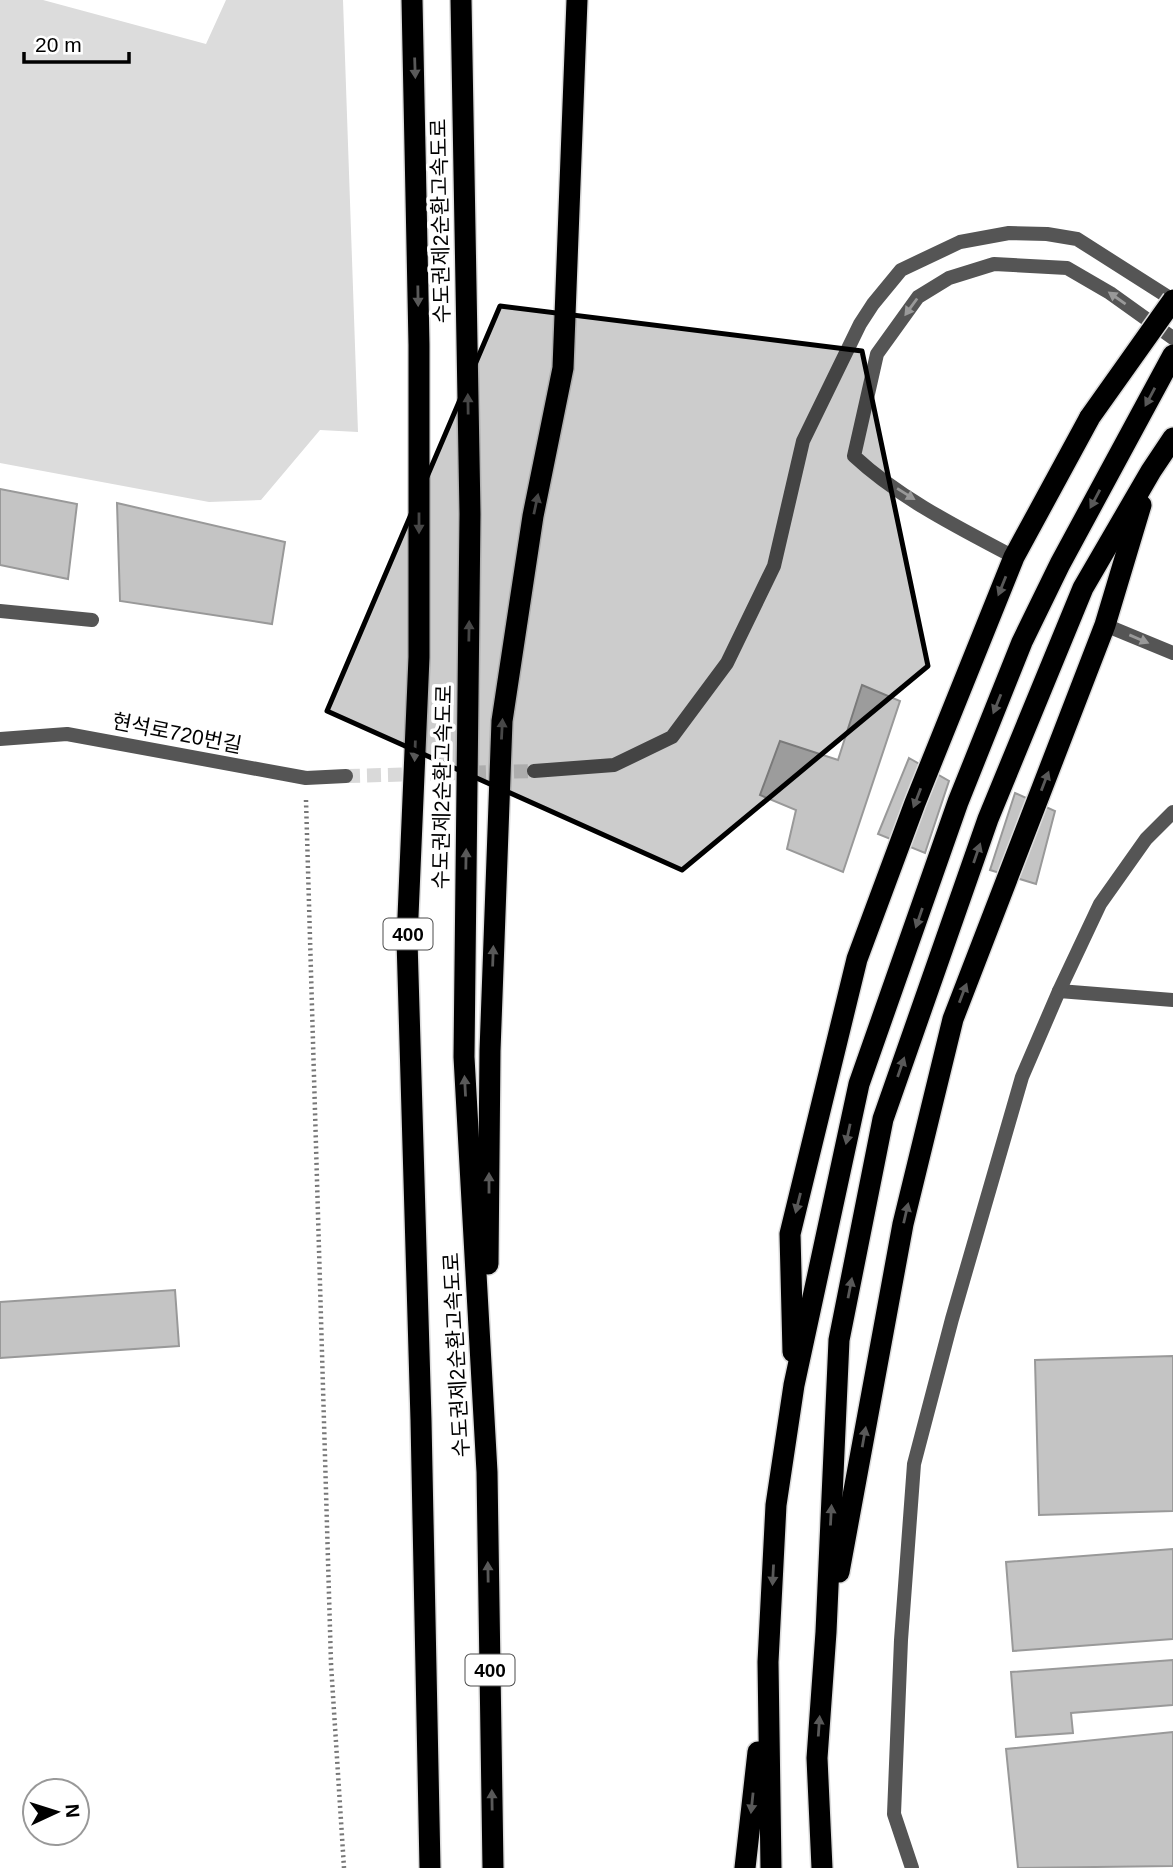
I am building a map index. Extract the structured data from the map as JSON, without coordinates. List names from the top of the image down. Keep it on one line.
{"streets":{"highway":["수도권제2순환고속도로","400"],"street":["현석로720번길"]},"scale_bar":"20 m","north":"right"}
